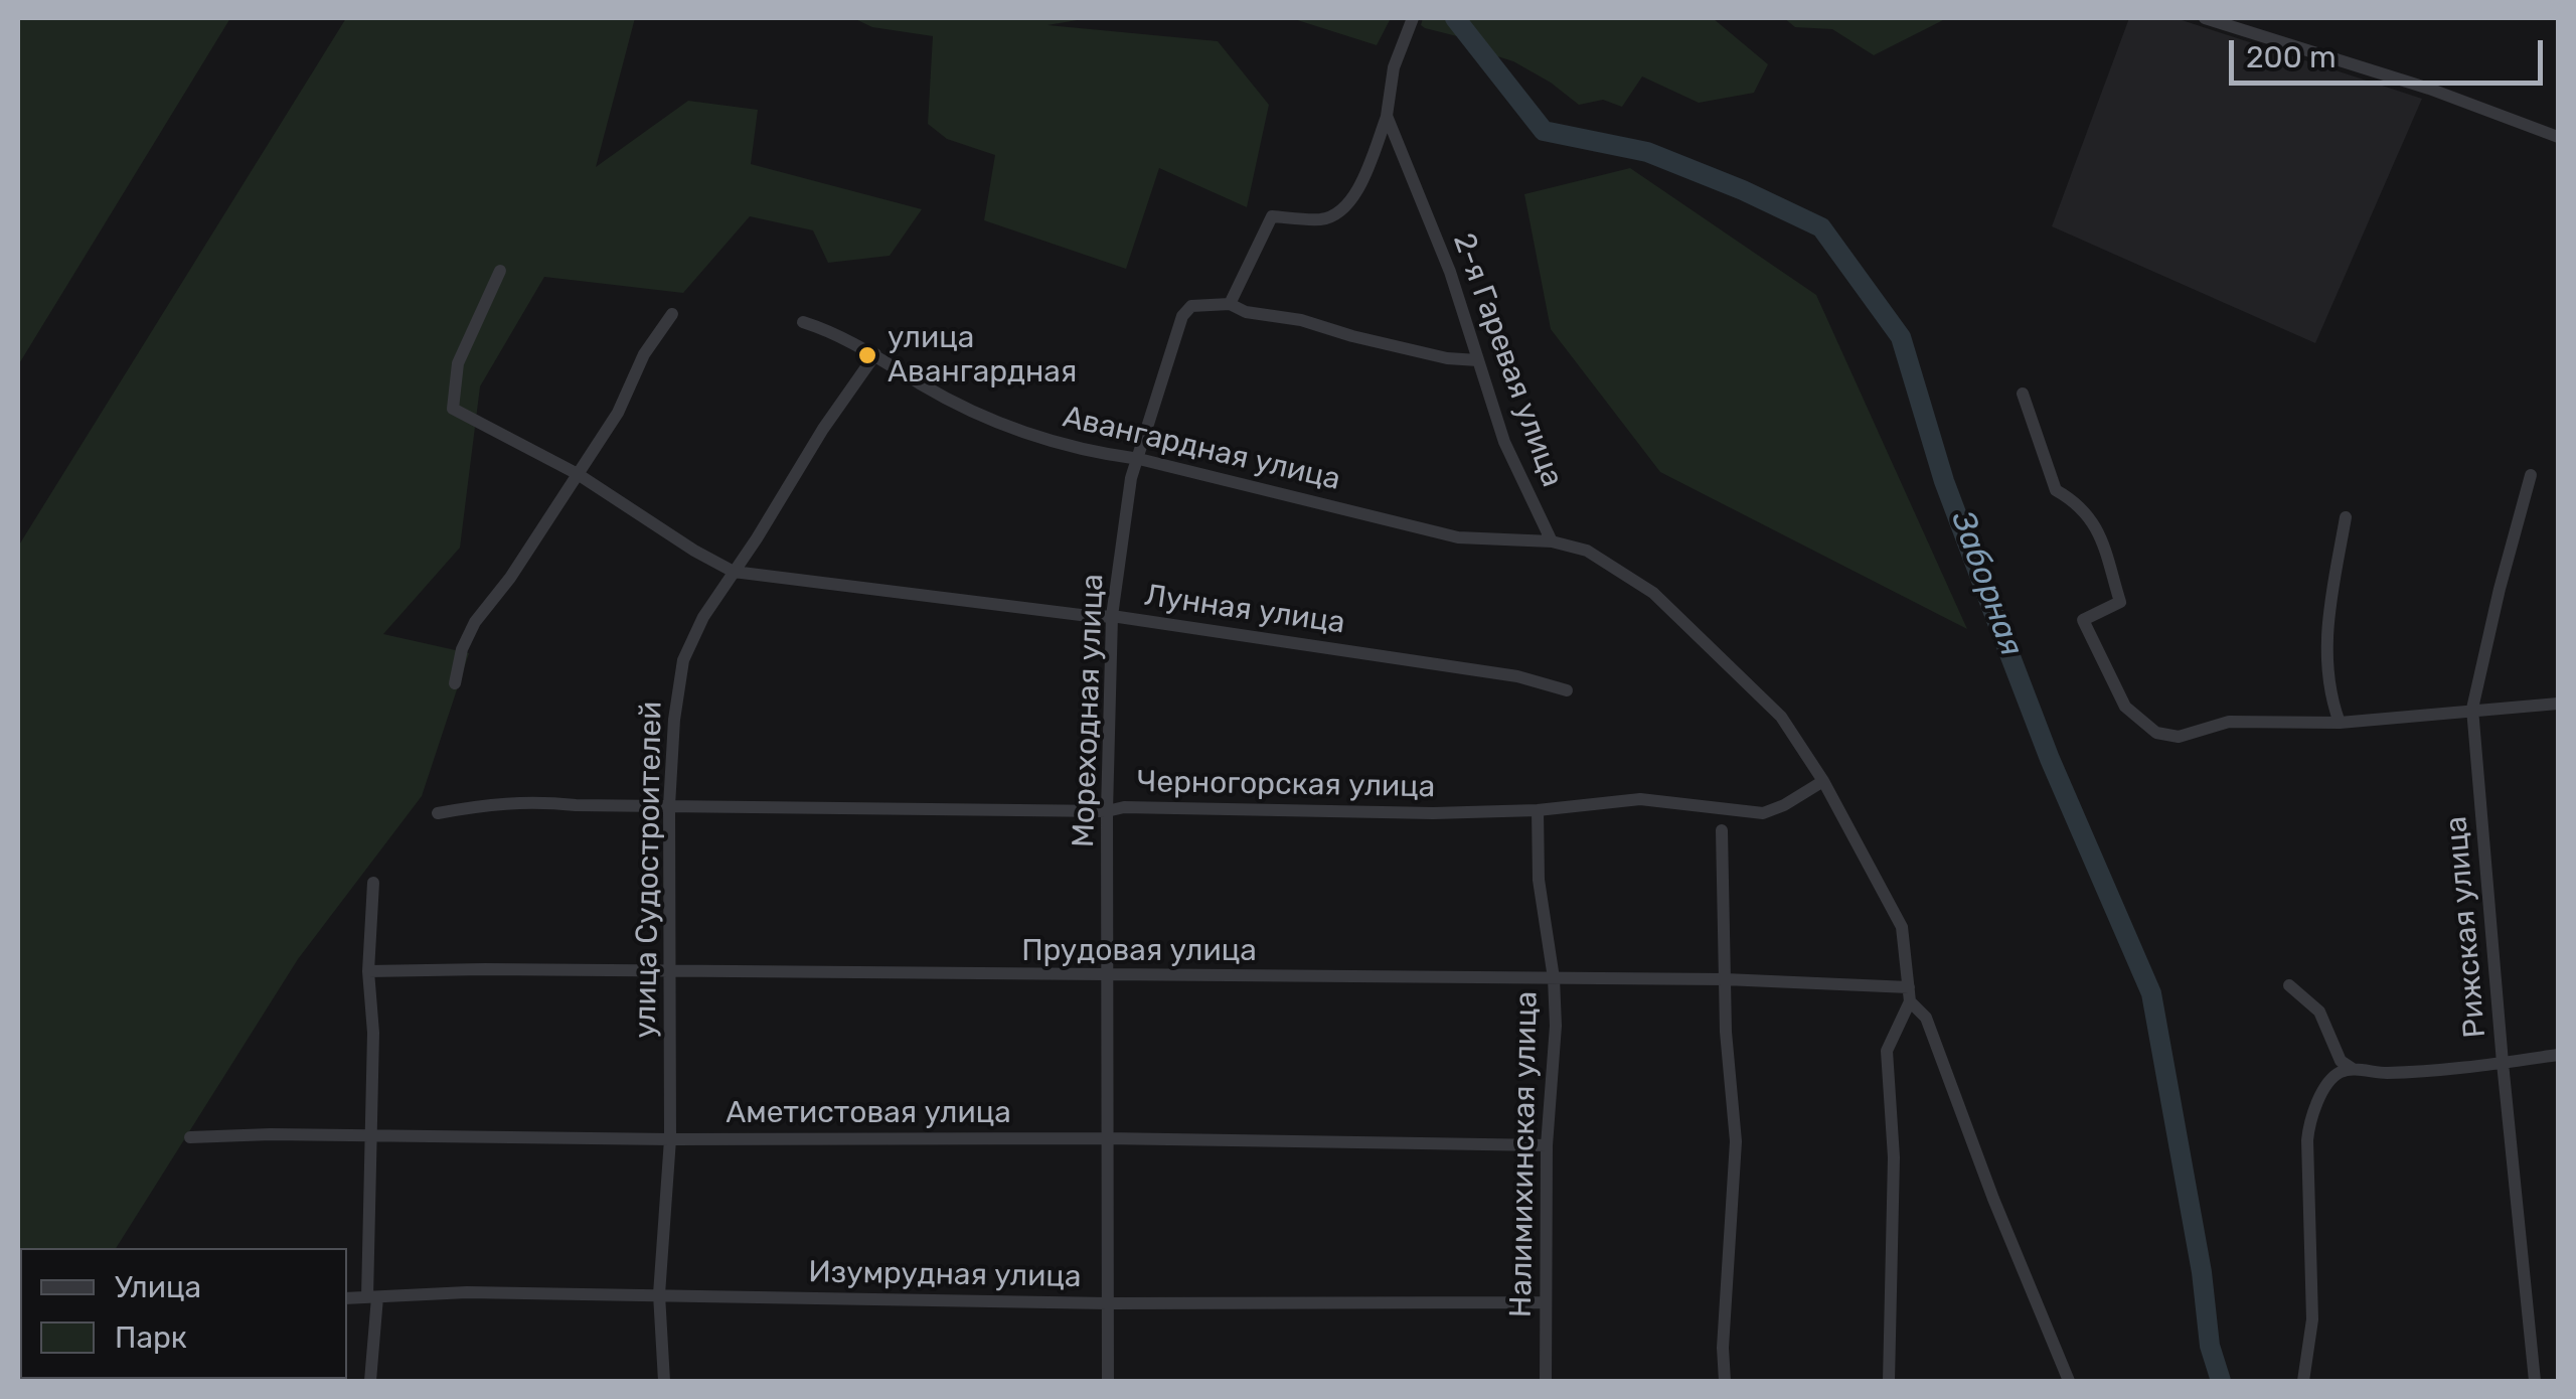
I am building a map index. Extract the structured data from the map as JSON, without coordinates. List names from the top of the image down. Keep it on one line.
{"streets":{"street":["2-я Гаревая улица","Авангардная улица","Лунная улица","Мореходная улица","Черногорская улица","улица Судостроителей","Рижская улица","Прудовая улица","Аметистовая улица","Налимихинская улица","Изумрудная улица"]},"crossings":[["2-я Гаревая улица","Авангардная улица"],["Авангардная улица","Мореходная улица"],["Авангардная улица","улица Судостроителей"],["Лунная улица","Мореходная улица"],["Лунная улица","улица Судостроителей"],["Мореходная улица","Черногорская улица"],["Мореходная улица","Прудовая улица"],["Мореходная улица","Аметистовая улица"],["Мореходная улица","Изумрудная улица"],["Черногорская улица","улица Судостроителей"],["Черногорская улица","Налимихинская улица"],["улица Судостроителей","Прудовая улица"],["улица Судостроителей","Аметистовая улица"],["улица Судостроителей","Изумрудная улица"],["Прудовая улица","Налимихинская улица"],["Аметистовая улица","Налимихинская улица"],["Налимихинская улица","Изумрудная улица"]],"water":["Заборная"],"places":["улица Авангардная"],"legend":["Улица","Парк"],"scale_bar":"200 m"}
